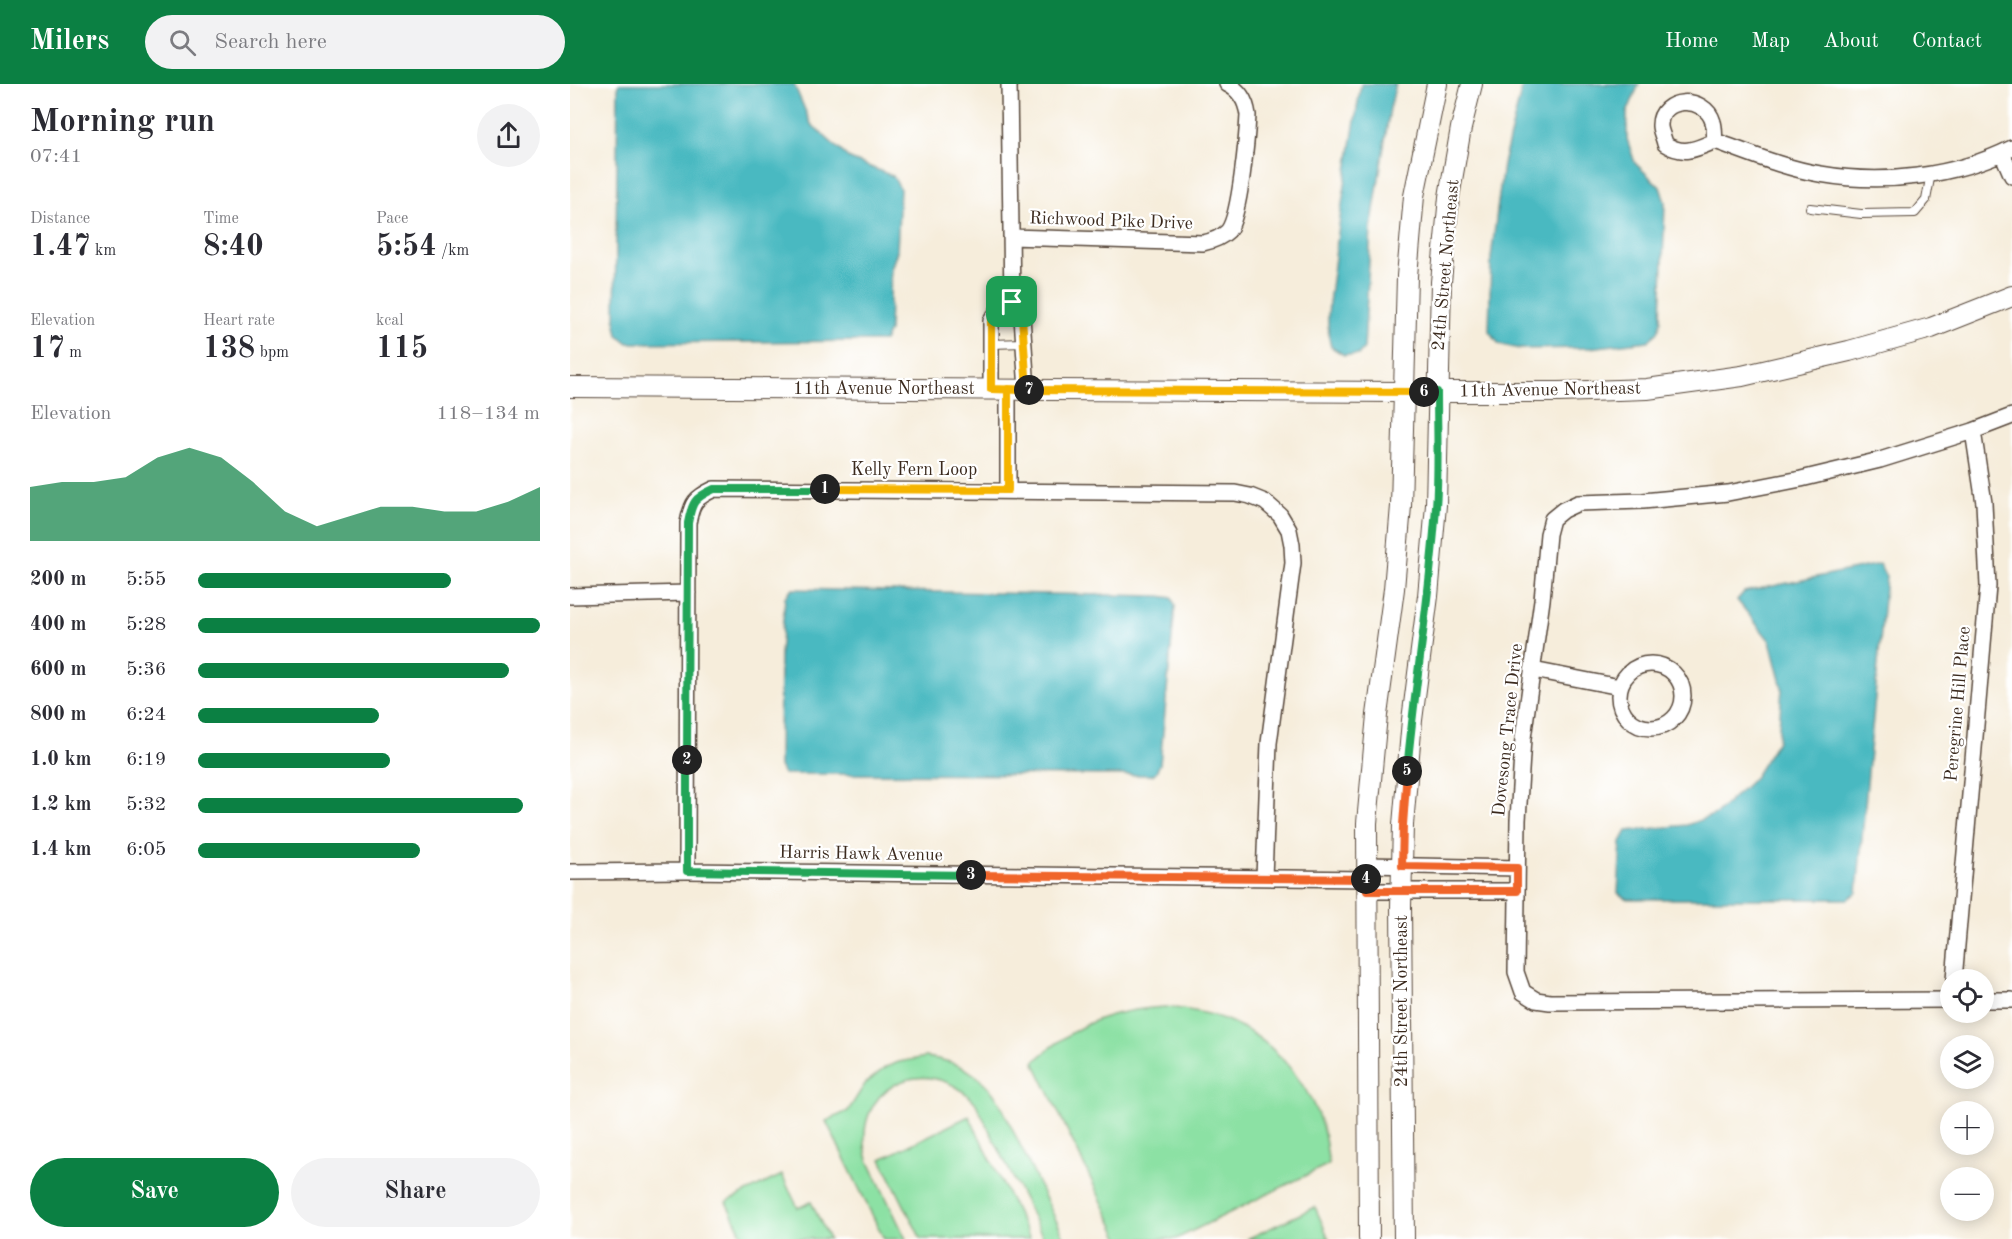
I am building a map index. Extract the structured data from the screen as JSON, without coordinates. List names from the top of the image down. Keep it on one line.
{"streets":{"street":["Richwood Pike Drive","24th Street Northeast","11th Avenue Northeast","Kelly Fern Loop","Peregrine Hill Place","Dovesong Trace Drive","Harris Hawk Avenue"]},"crossings":[["24th Street Northeast","11th Avenue Northeast"],["24th Street Northeast","Harris Hawk Avenue"],["Kelly Fern Loop","Harris Hawk Avenue"],["Peregrine Hill Place","Dovesong Trace Drive"]],"page":{"header":"Milers","search":"Search here","nav":["Home","Map","About","Contact"],"heading":["Morning run","07:41"],"stats":[["Distance","1.47 km"],["Time","8:40"],["Pace","5:54 /km"],["Elevation","17 m"],["Heart rate","138 bpm"],["kcal","115"]],"pins":["7","6","1","2","5","3","4"],"chart":["Elevation","118–134 m"],"list":[{"name":"200 m","note":"5:55"},{"name":"400 m","note":"5:28"},{"name":"600 m","note":"5:36"},{"name":"800 m","note":"6:24"},{"name":"1.0 km","note":"6:19"},{"name":"1.2 km","note":"5:32"},{"name":"1.4 km","note":"6:05"}],"map_buttons":["+","−"],"buttons":["Save","Share"]}}
